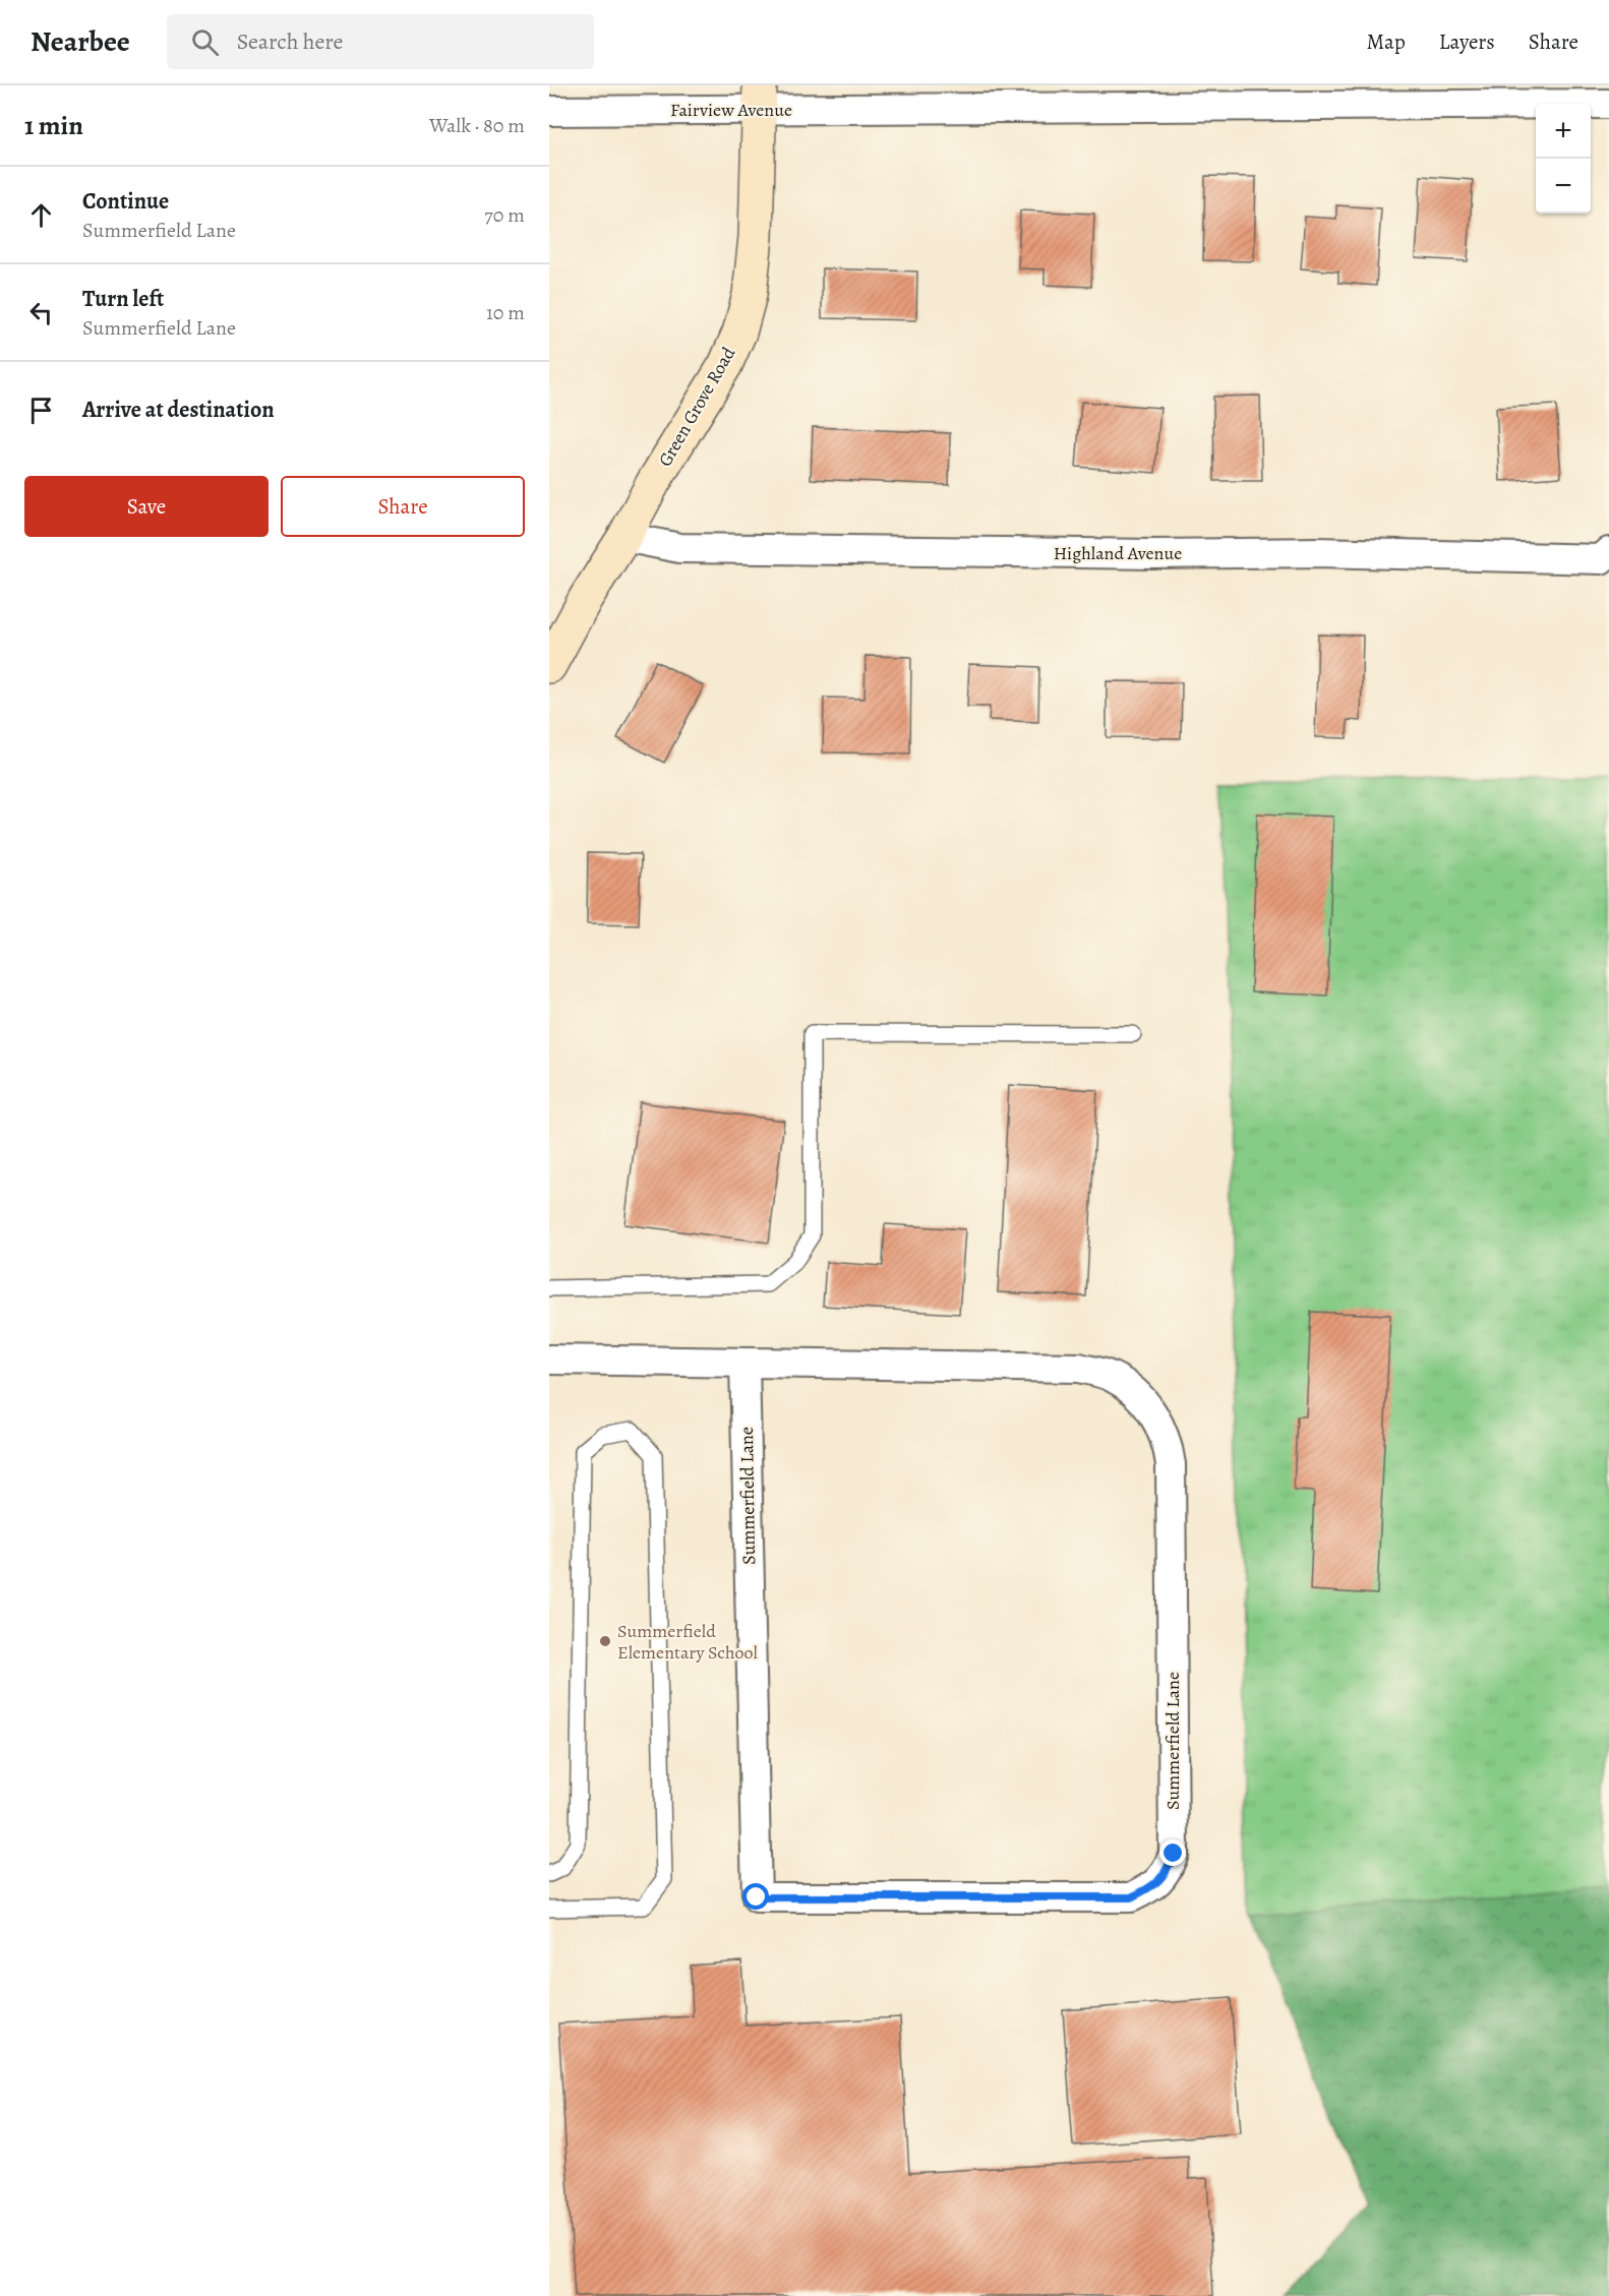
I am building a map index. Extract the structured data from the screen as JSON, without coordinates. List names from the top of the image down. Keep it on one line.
{"streets":{"street":["Fairview Avenue","Green Grove Road","Highland Avenue","Summerfield Lane"]},"crossings":[["Fairview Avenue","Green Grove Road"],["Green Grove Road","Highland Avenue"]],"places":["Summerfield Elementary School"],"page":{"header":"Nearbee","search":"Search here","nav":["Map","Layers","Share"],"heading":["1 min","Walk · 80 m"],"map_buttons":["+","−"],"list":[["Continue","Summerfield Lane","70 m"],["Turn left","Summerfield Lane","10 m"],"Arrive at destination"],"buttons":["Save","Share"]}}
